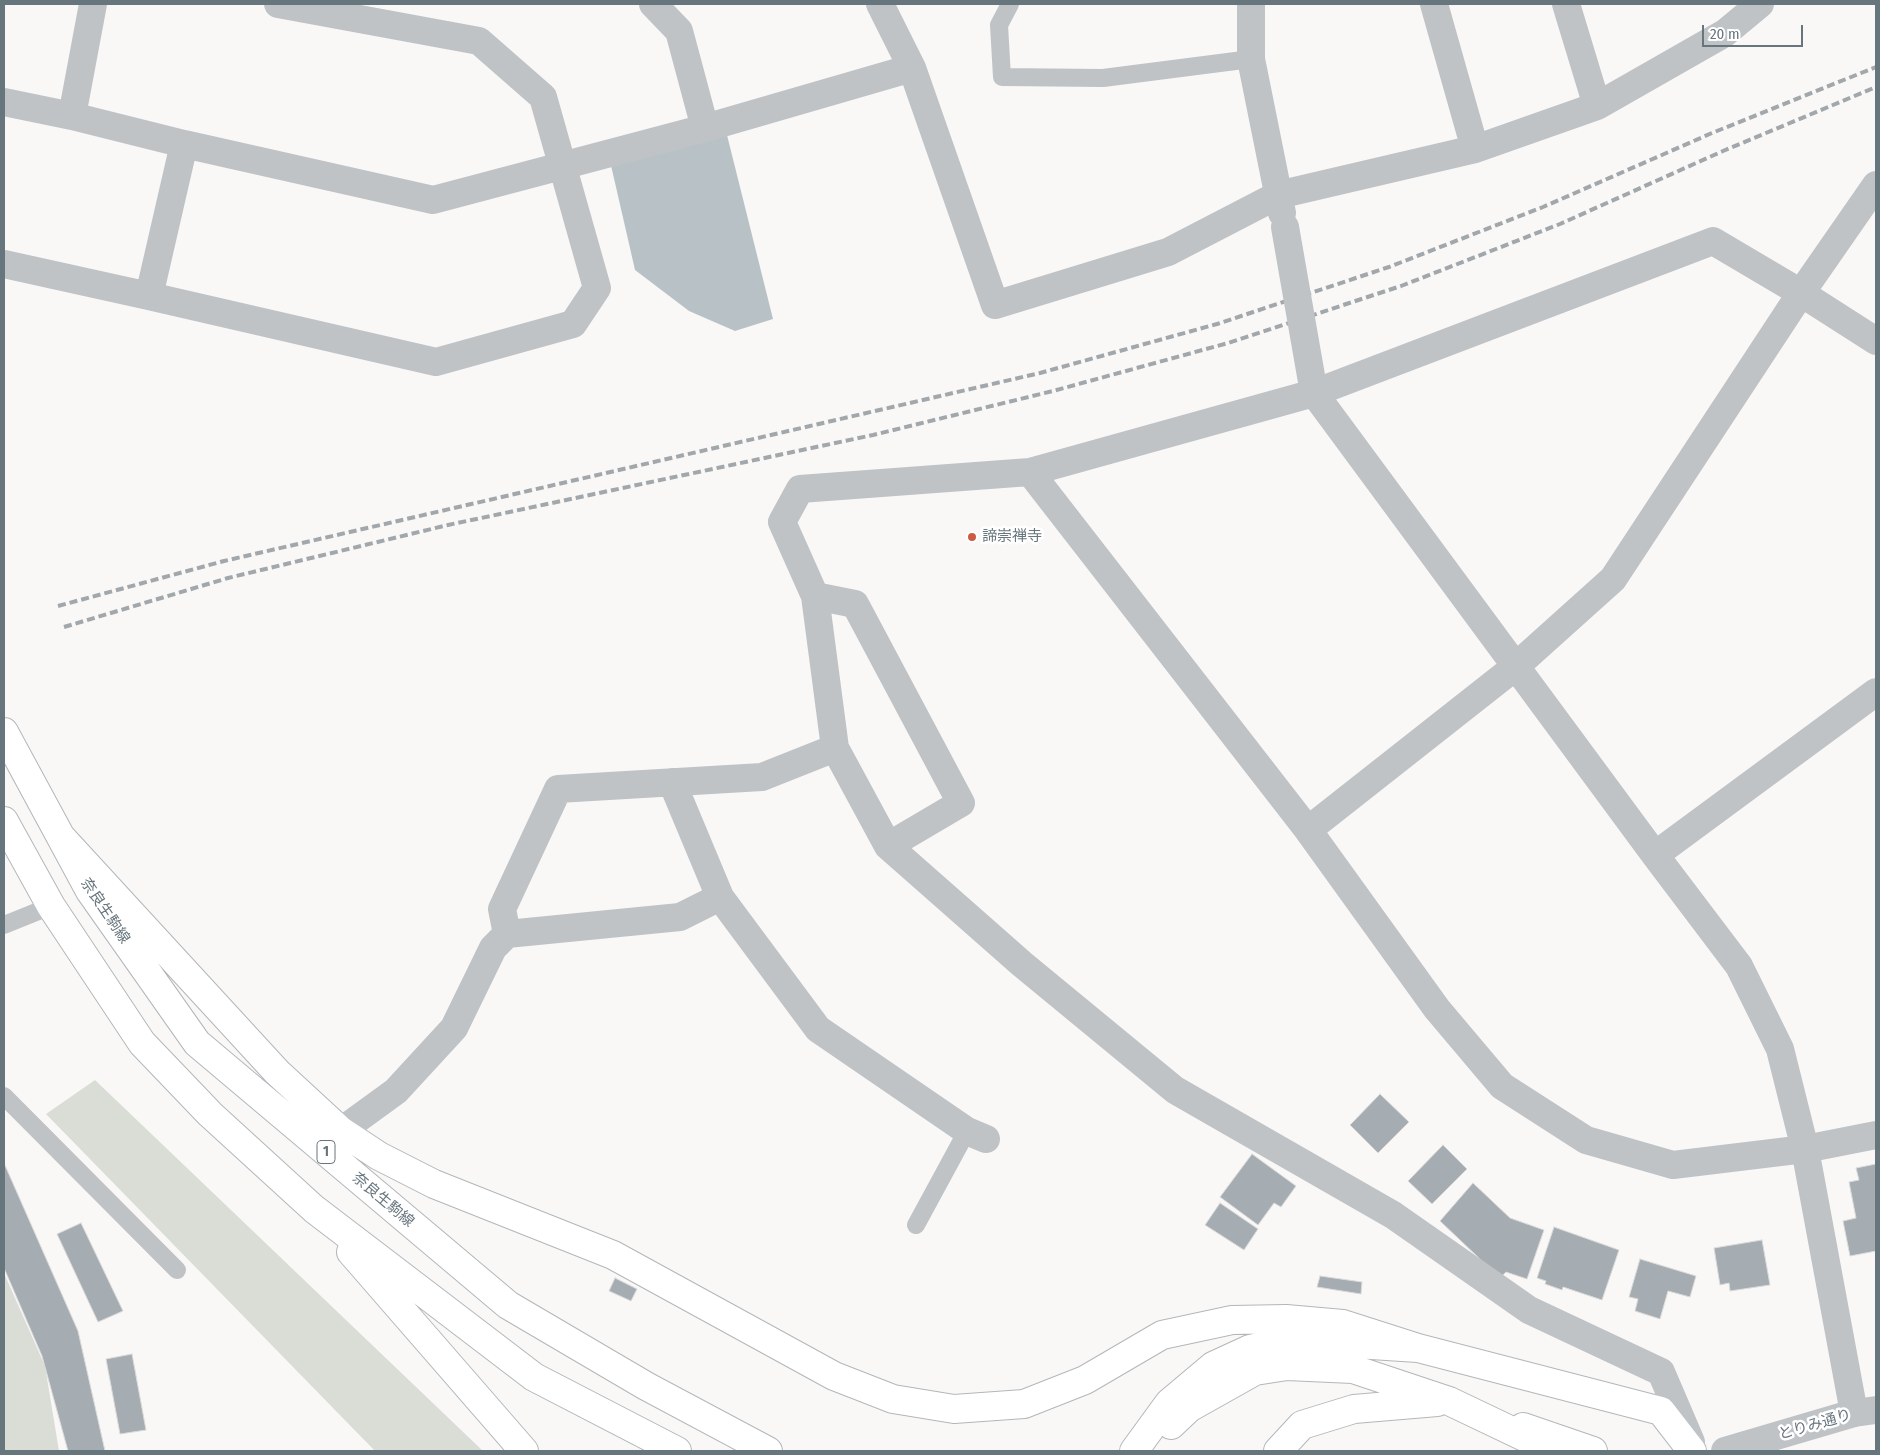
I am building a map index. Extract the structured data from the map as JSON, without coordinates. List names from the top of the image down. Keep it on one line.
{"streets":{"main road":["奈良生駒線","1"],"street":["とりみ通り"]},"places":["諦崇禅寺"],"scale_bar":"20 m"}
